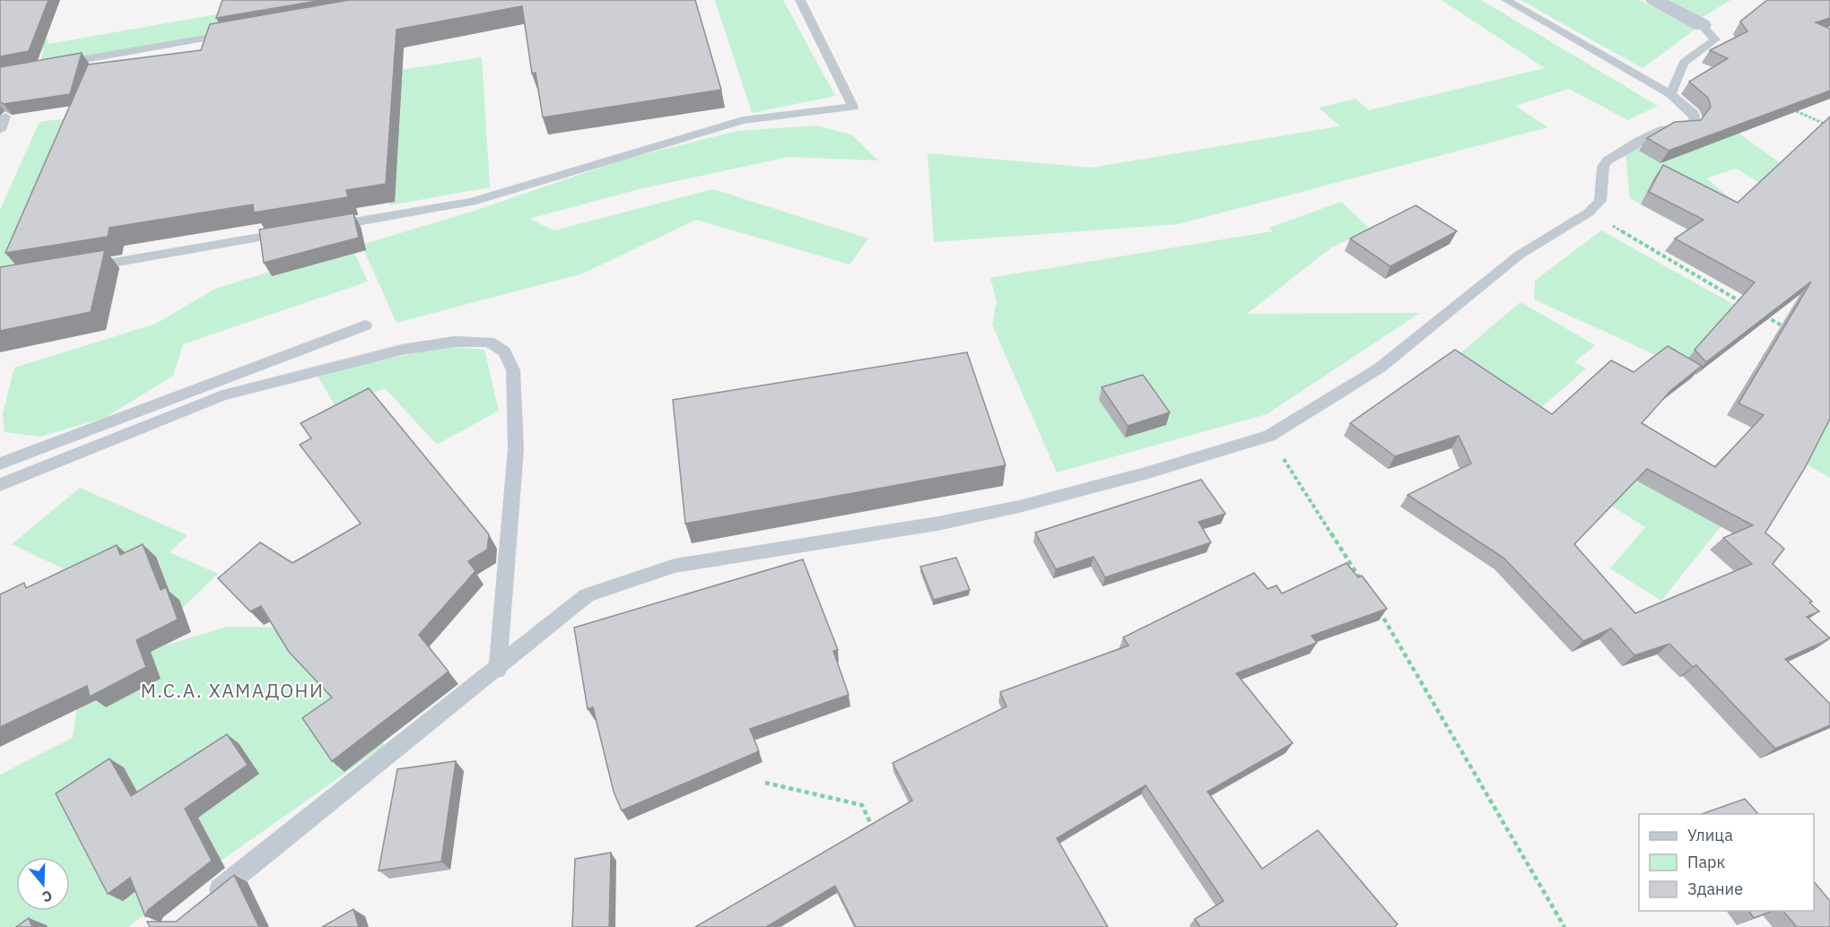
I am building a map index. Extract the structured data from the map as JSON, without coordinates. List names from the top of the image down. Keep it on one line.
{"districts":["М.С.А. ХАМАДОНИ"],"legend":["Улица","Парк","Здание"],"north":"bottom"}
